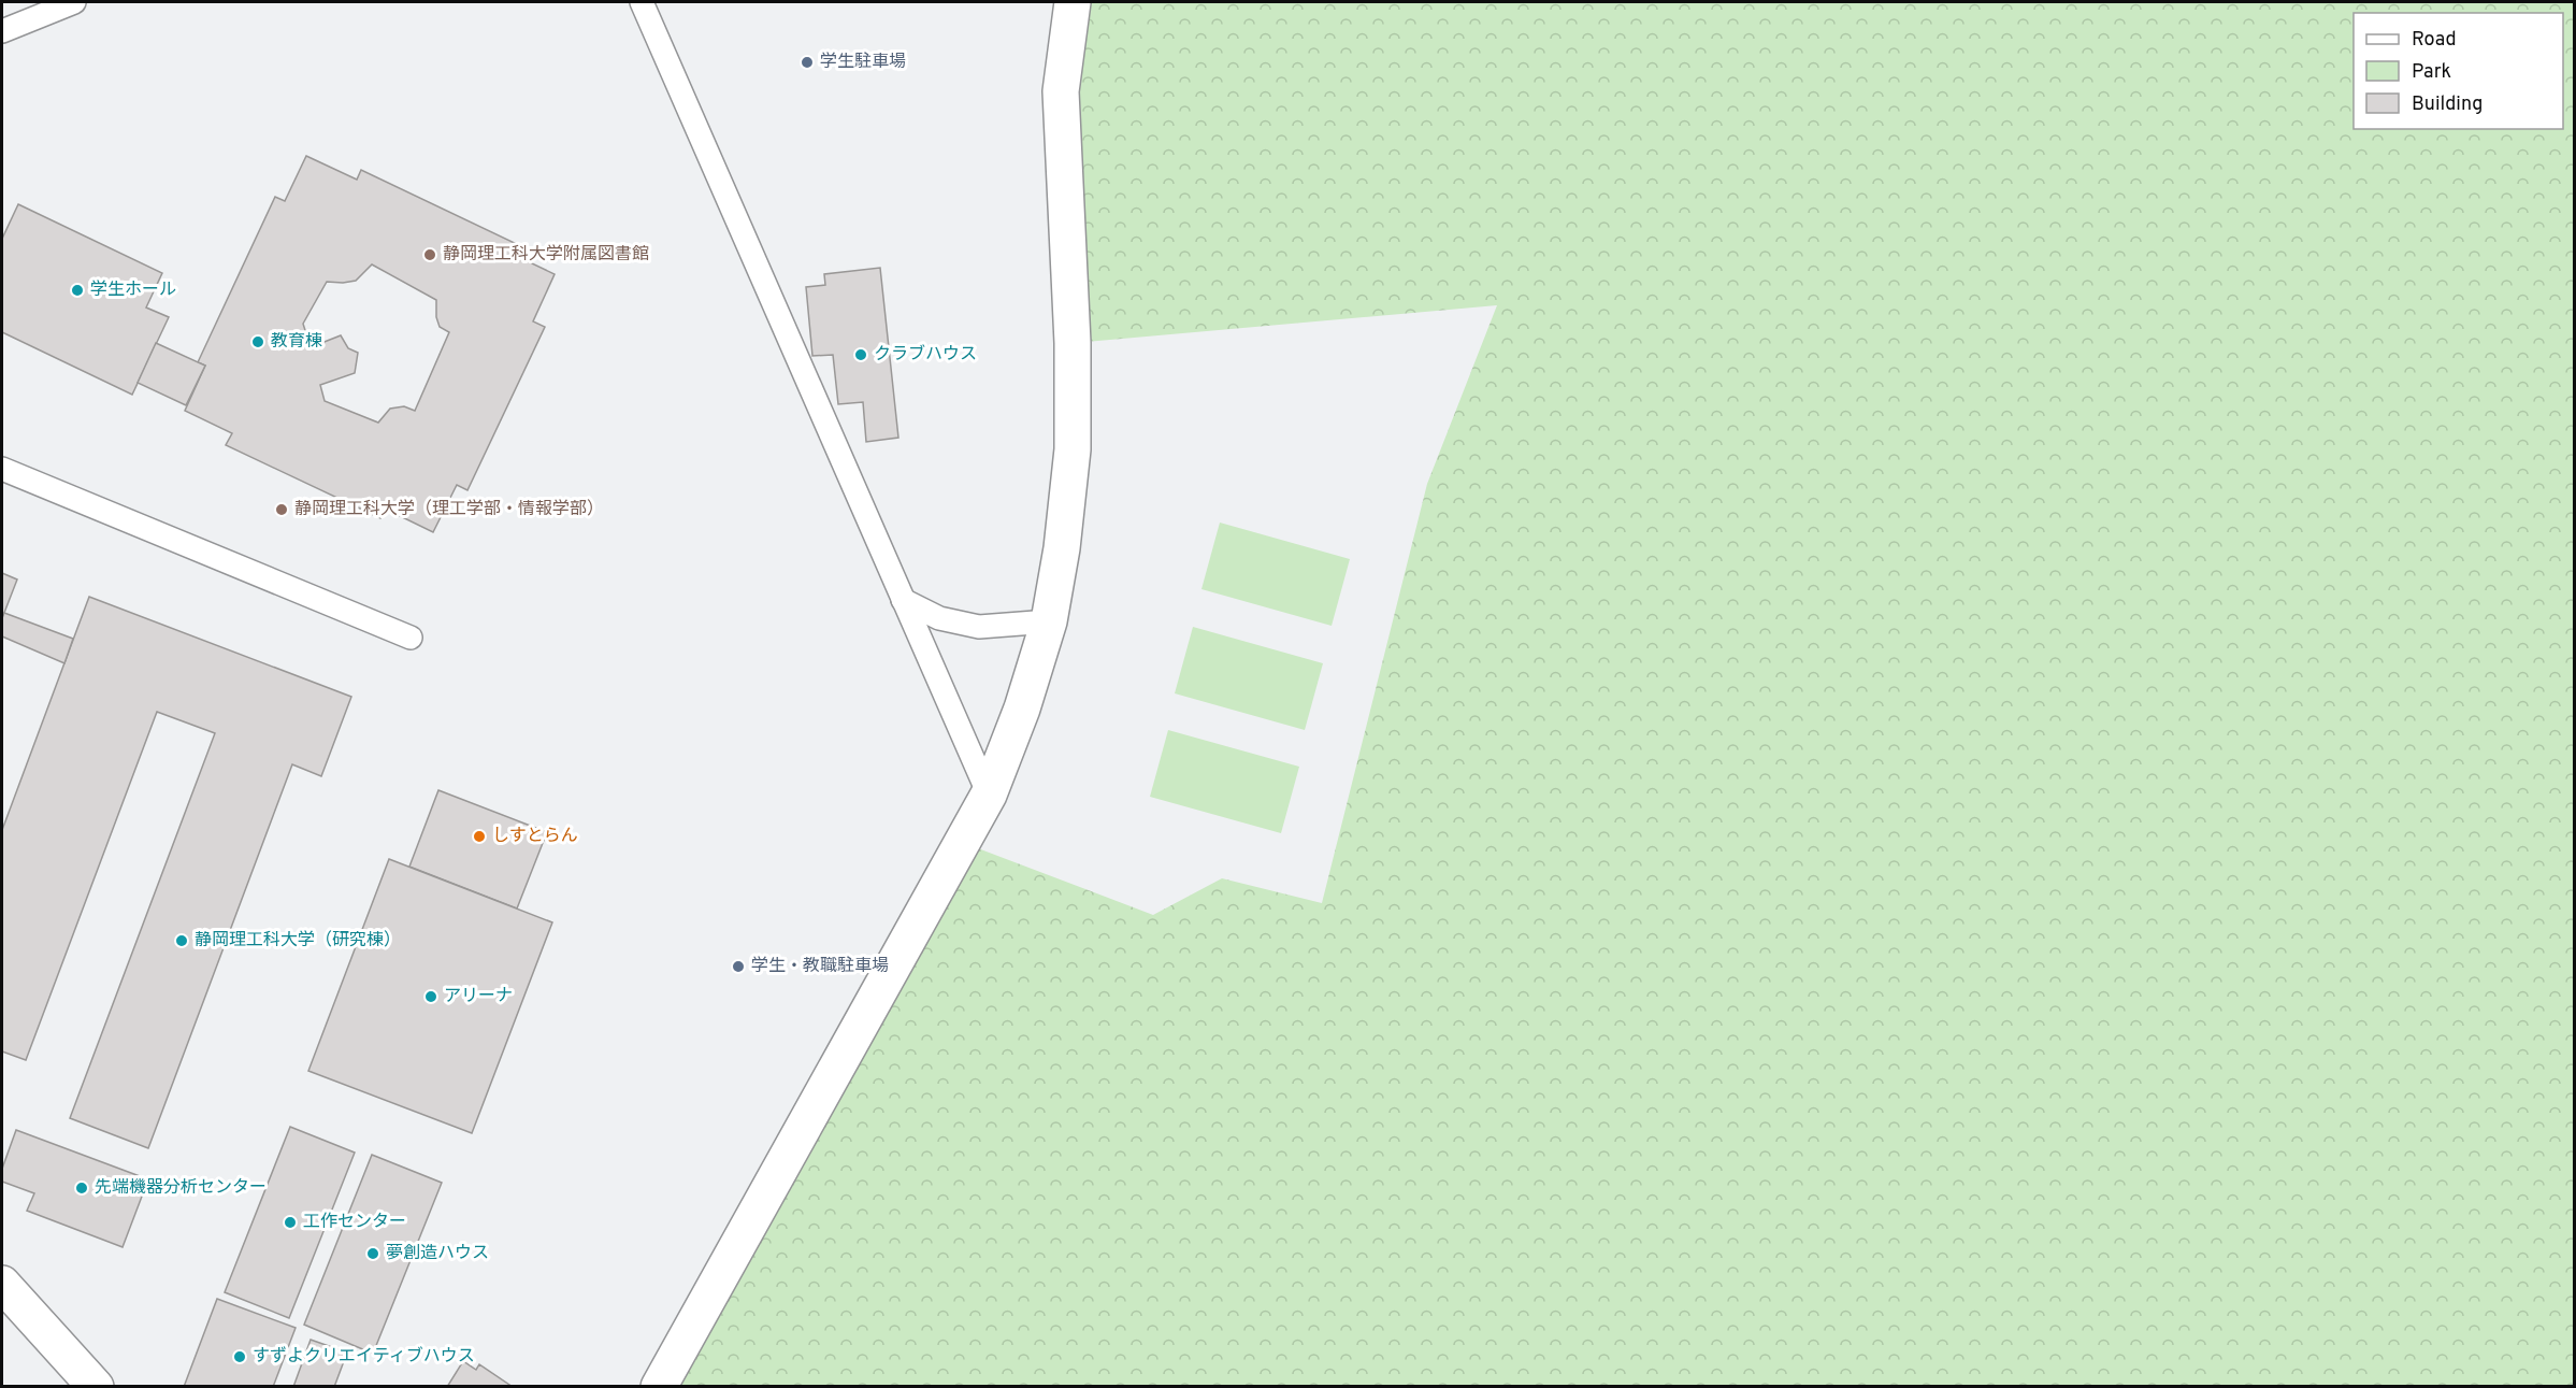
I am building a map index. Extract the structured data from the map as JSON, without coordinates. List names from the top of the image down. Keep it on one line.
{"places":["学生駐車場","静岡理工科大学附属図書館","学生ホール","教育棟","クラブハウス","静岡理工科大学（理工学部・情報学部）","しすとらん","静岡理工科大学（研究棟）","学生・教職駐車場","アリーナ","先端機器分析センター","工作センター","夢創造ハウス","すずよクリエイティブハウス"],"legend":["Road","Park","Building"]}
